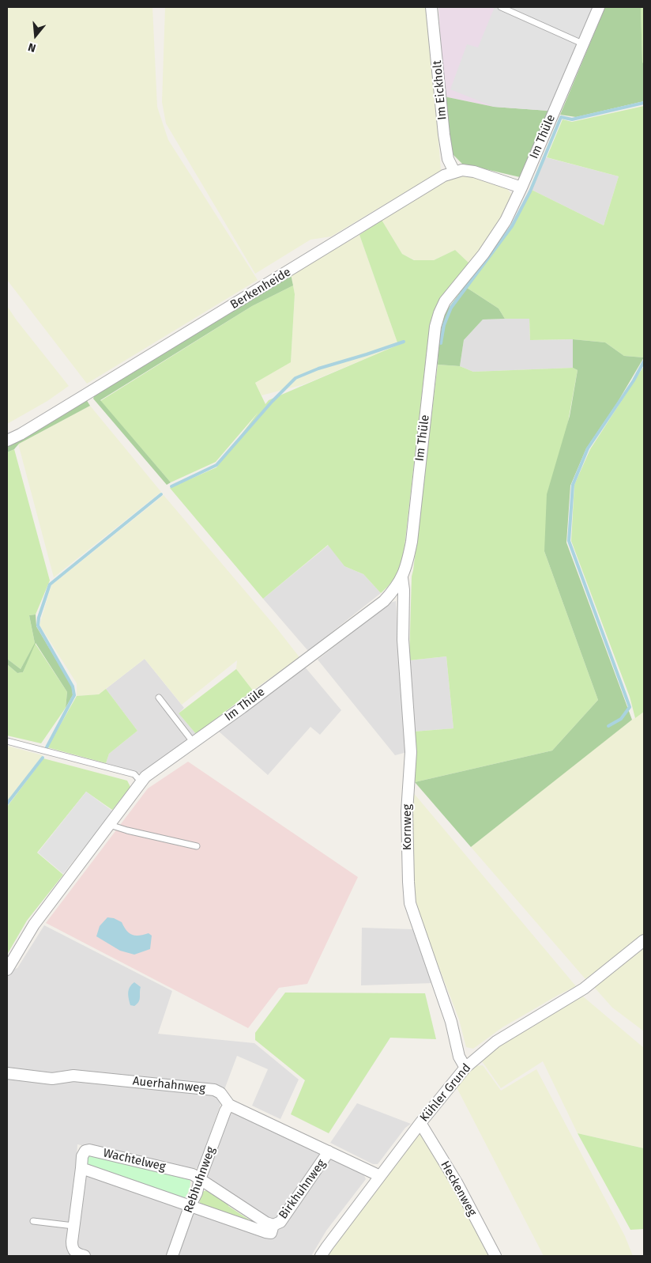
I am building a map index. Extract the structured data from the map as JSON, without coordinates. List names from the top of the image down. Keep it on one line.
{"streets":{"street":["Im Eickholt","Im Thüle","Berkenheide","Kornweg","Auerhahnweg","Kühler Grund","Wachtelweg","Rebhuhnweg","Heckenweg","Birkhuhnweg"]},"crossings":[["Im Eickholt","Berkenheide"],["Im Thüle","Berkenheide"],["Im Thüle","Kornweg"],["Kornweg","Kühler Grund"],["Auerhahnweg","Kühler Grund"],["Auerhahnweg","Rebhuhnweg"],["Auerhahnweg","Birkhuhnweg"],["Kühler Grund","Heckenweg"],["Wachtelweg","Rebhuhnweg"],["Wachtelweg","Birkhuhnweg"],["Rebhuhnweg","Birkhuhnweg"]],"north":"bottom"}
